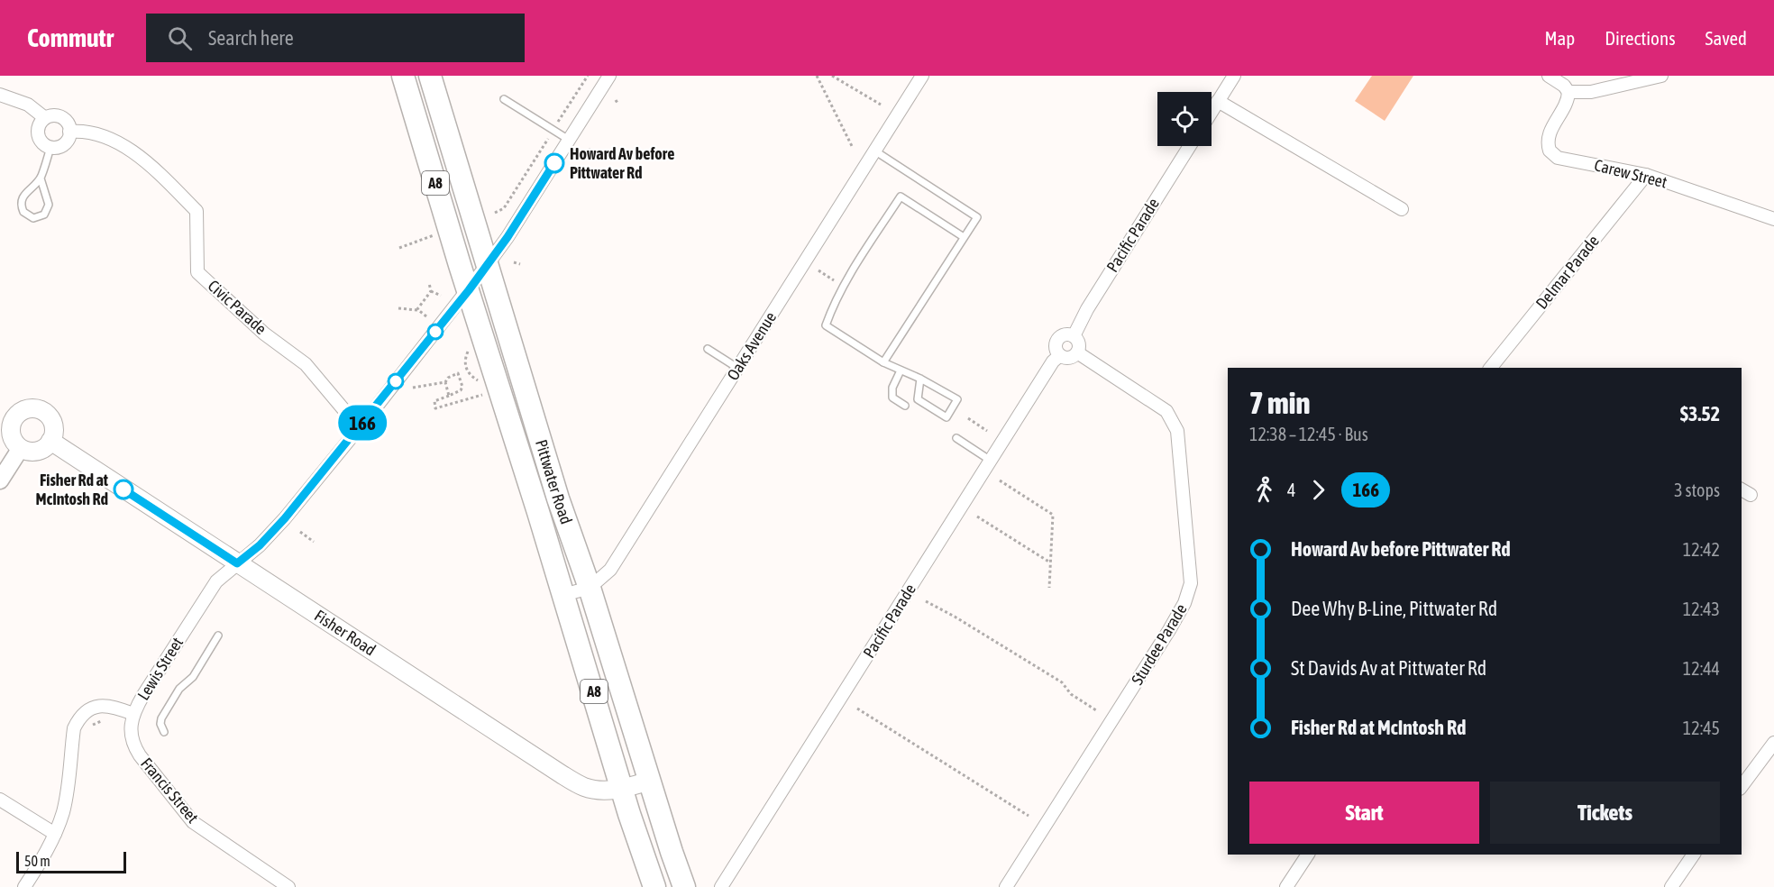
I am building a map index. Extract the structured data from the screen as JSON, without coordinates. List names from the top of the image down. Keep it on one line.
{"streets":{"highway":["A8","Pittwater Road"],"main road":["Fisher Road"],"street":["Carew Street","Pacific Parade","Delmar Parade","Civic Parade","Oaks Avenue","Sturdee Parade","Lewis Street","Francis Street"]},"crossings":[["Carew Street","Delmar Parade"],["Pacific Parade","Sturdee Parade"],["Civic Parade","Lewis Street"],["Oaks Avenue","Pittwater Road"],["Pittwater Road","Fisher Road"],["Pittwater Road","Lewis Street"],["Fisher Road","Lewis Street"],["Lewis Street","Francis Street"]],"places":["Howard Av before Pittwater Rd","Fisher Rd at McIntosh Rd"],"lines":["bus line 166"],"scale_bar":"50 m","page":{"header":"Commutr","search":"Search here","nav":["Map","Directions","Saved"],"on_map":"166","heading":["7 min","12:38 – 12:45 · Bus","$3.52"],"legs":["4","166","3 stops"],"list":[{"name":"Howard Av before Pittwater Rd","value":"12:42"},{"name":"Dee Why B-Line, Pittwater Rd","value":"12:43"},{"name":"St Davids Av at Pittwater Rd","value":"12:44"},{"name":"Fisher Rd at McIntosh Rd","value":"12:45"}],"buttons":["Start","Tickets"],"scale":"50 m"}}
